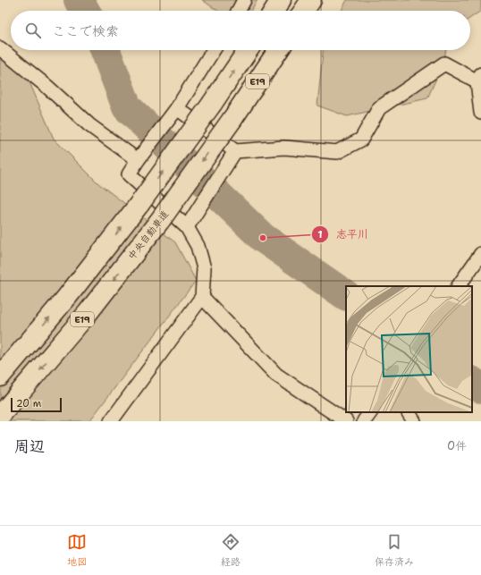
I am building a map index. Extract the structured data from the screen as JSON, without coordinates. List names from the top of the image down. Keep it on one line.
{"streets":{"highway":["E19","中央自動車道"]},"places":["志平川"],"scale_bar":"20 m","page":{"search":"ここで検索","scale":"20 m","heading":["周辺","0件"],"nav":["地図","経路","保存済み"]}}
